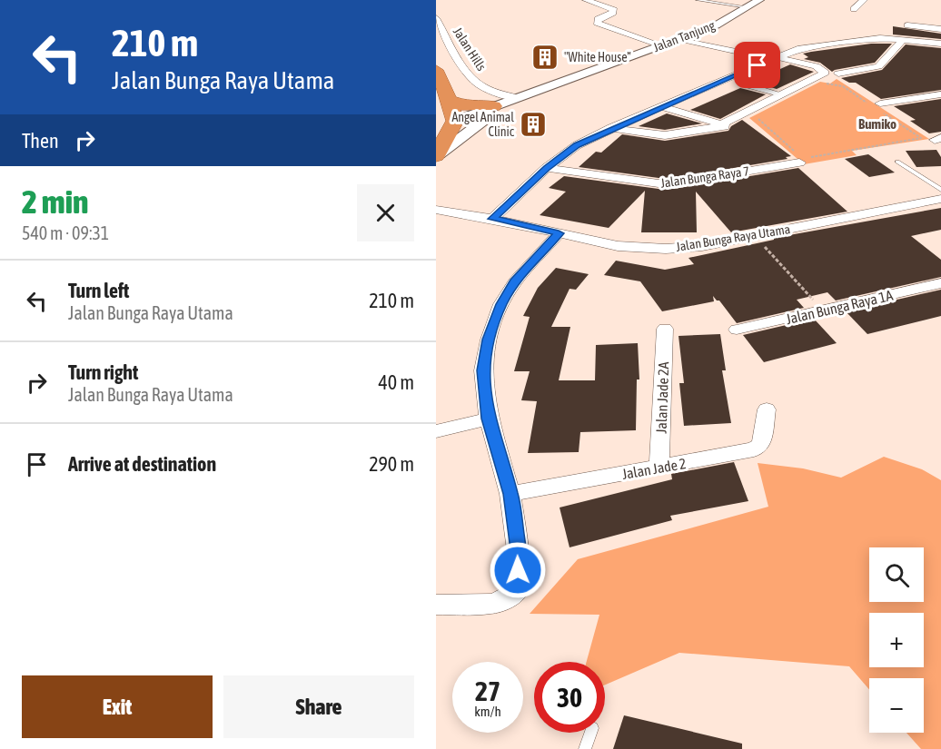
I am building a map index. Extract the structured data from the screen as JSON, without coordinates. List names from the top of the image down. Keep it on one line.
{"streets":{"street":["Jalan Tanjung","Jalan Hills","Jalan Bunga Raya 7","Jalan Bunga Raya Utama","Jalan Bunga Raya 1A","Jalan Jade 2A","Jalan Jade 2"]},"crossings":[["Jalan Tanjung","Jalan Hills"],["Jalan Jade 2A","Jalan Jade 2"]],"districts":["Bumiko"],"places":{"building":["\"White House\"","Angel Animal Clinic"]},"page":{"turn":["210 m","Jalan Bunga Raya Utama"],"then":"Then","heading":["2 min","540 m · 09:31"],"list":[{"name":"Turn left","note":"Jalan Bunga Raya Utama","value":"210 m"},{"name":"Turn right","note":"Jalan Bunga Raya Utama","value":"40 m"},{"name":"Arrive at destination","value":"290 m"}],"map_buttons":["+","−"],"speed":"27 km/h","limit":"30","buttons":["Exit","Share"]}}
